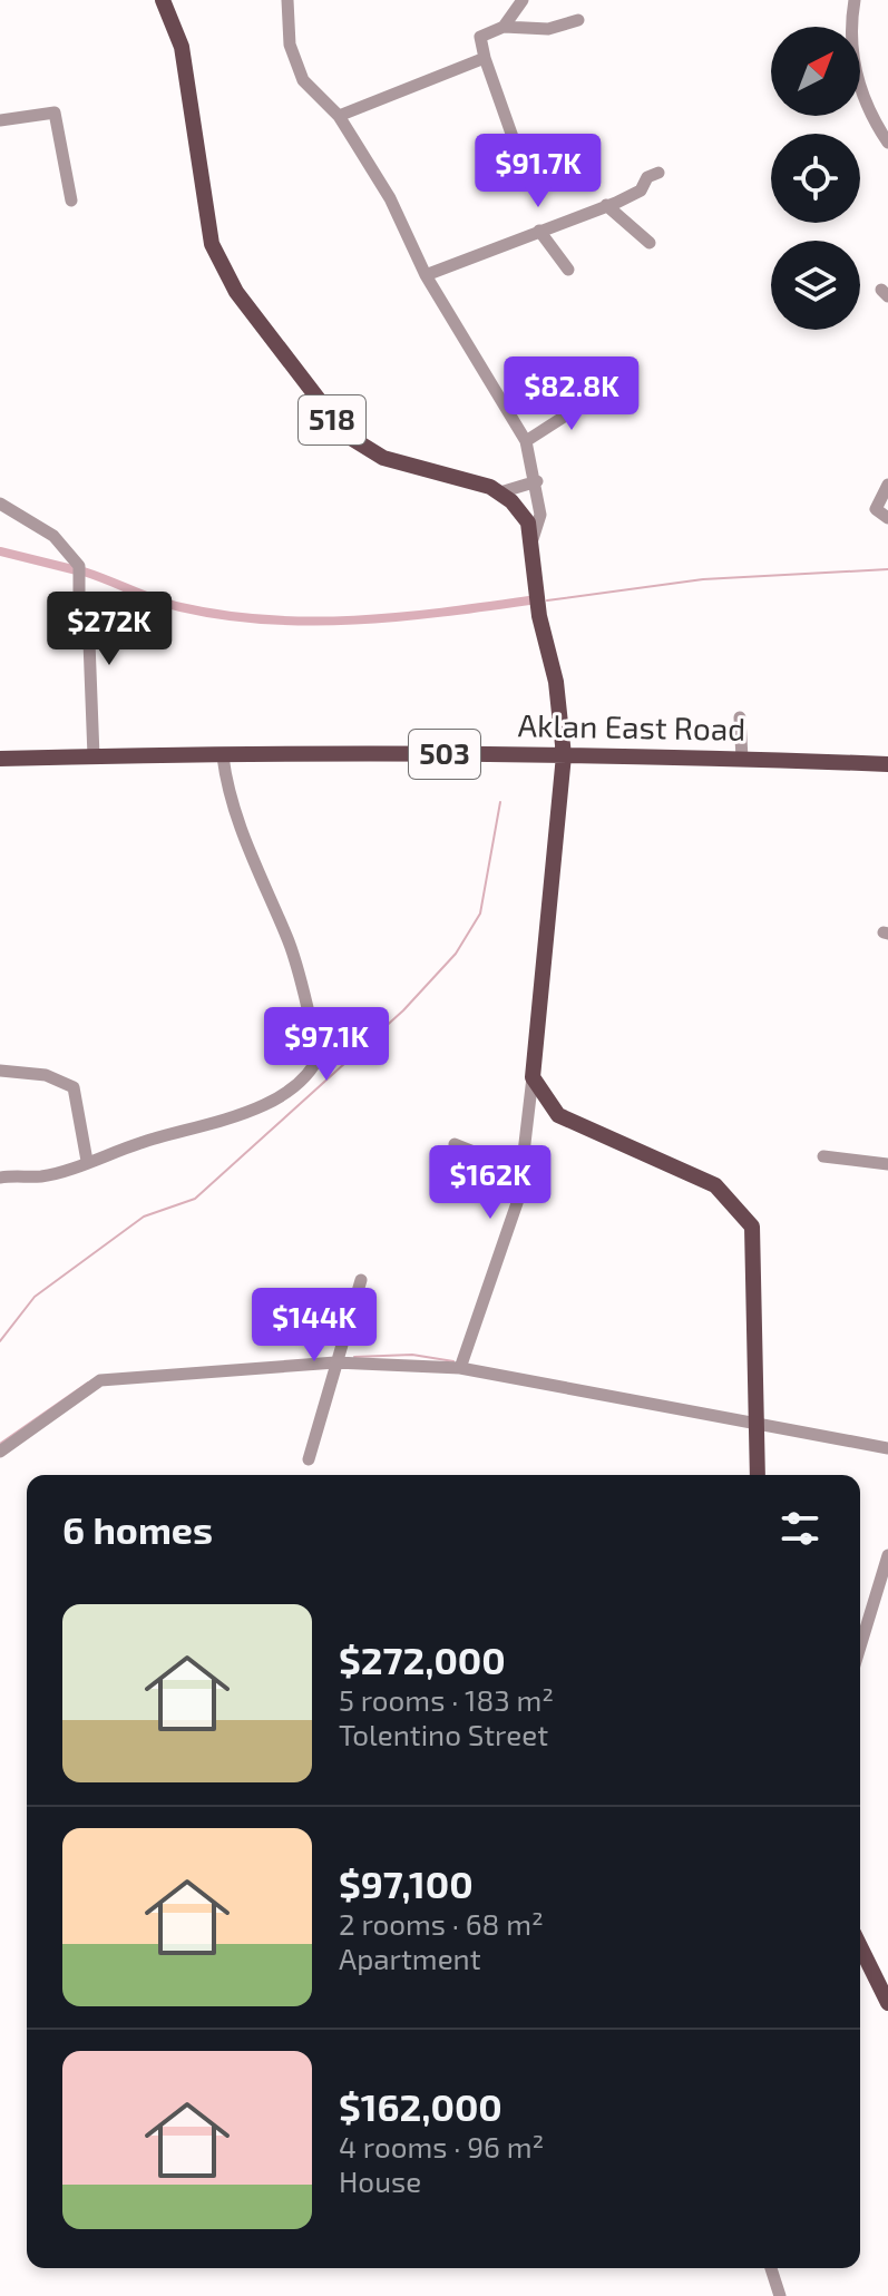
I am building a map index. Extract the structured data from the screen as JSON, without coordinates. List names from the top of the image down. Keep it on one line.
{"streets":{"main road":["518","Aklan East Road","503"]},"north":"top right","page":{"price":["$91.7K","$82.8K","$272K","$97.1K","$162K","$144K"],"heading":"6 homes","list":[{"name":"$272,000","note":"5 rooms · 183 m² · Tolentino Street"},{"name":"$97,100","note":"2 rooms · 68 m² · Apartment"},{"name":"$162,000","note":"4 rooms · 96 m² · House"}]}}
